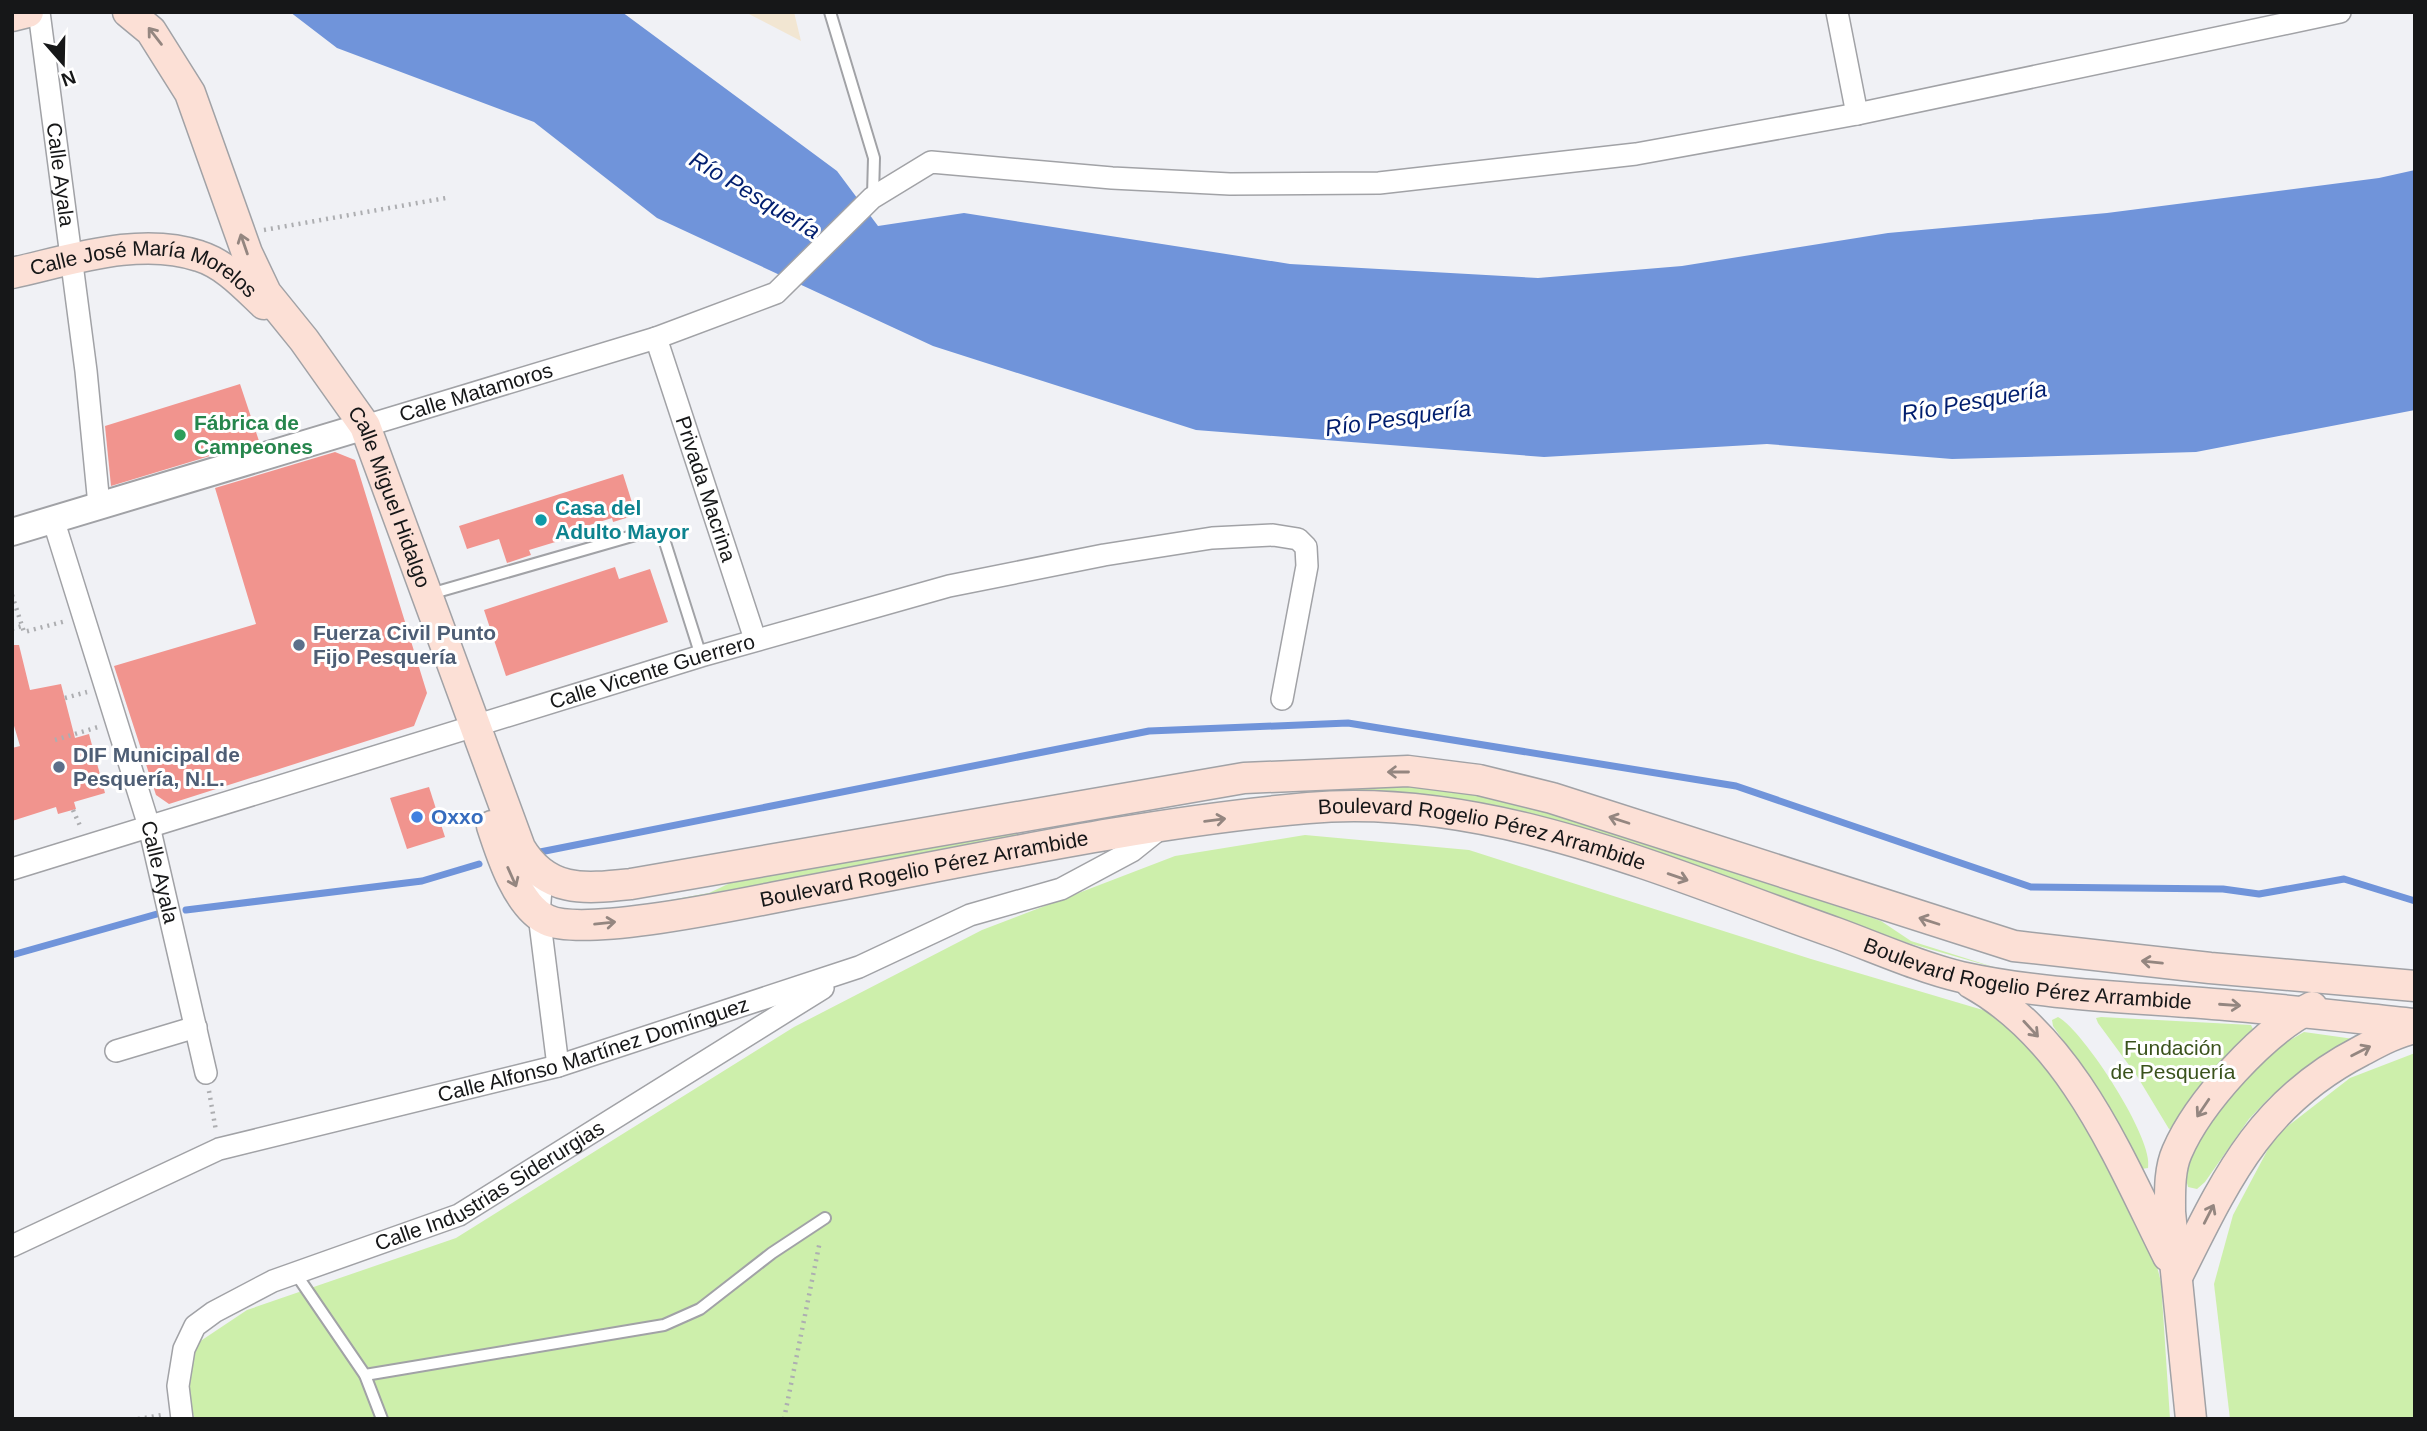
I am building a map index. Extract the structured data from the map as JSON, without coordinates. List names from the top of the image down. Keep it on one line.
{"streets":{"main road":["Calle José María Morelos","Calle Miguel Hidalgo","Boulevard Rogelio Pérez Arrambide"],"street":["Calle Ayala","Calle Matamoros","Privada Macrina","Calle Vicente Guerrero","Calle Alfonso Martínez Domínguez","Calle Industrias Siderurgias"]},"crossings":[["Calle Ayala","Calle José María Morelos"],["Calle Ayala","Calle Matamoros"],["Calle Ayala","Calle Vicente Guerrero"],["Calle José María Morelos","Calle Matamoros"],["Calle José María Morelos","Calle Miguel Hidalgo"],["Calle José María Morelos","Calle Vicente Guerrero"],["Calle José María Morelos","Boulevard Rogelio Pérez Arrambide"],["Calle Matamoros","Privada Macrina"],["Calle Matamoros","Calle Miguel Hidalgo"],["Privada Macrina","Calle Vicente Guerrero"],["Boulevard Rogelio Pérez Arrambide","Calle Alfonso Martínez Domínguez"],["Calle Alfonso Martínez Domínguez","Calle Industrias Siderurgias"]],"one_way":["Calle Miguel Hidalgo"],"water":["Río Pesquería"],"parks":["Fundación de Pesquería"],"places":["Fábrica de Campeones","Casa del Adulto Mayor","Fuerza Civil Punto Fijo Pesquería","DIF Municipal de Pesquería, N.L.","Oxxo"],"north":"bottom"}
